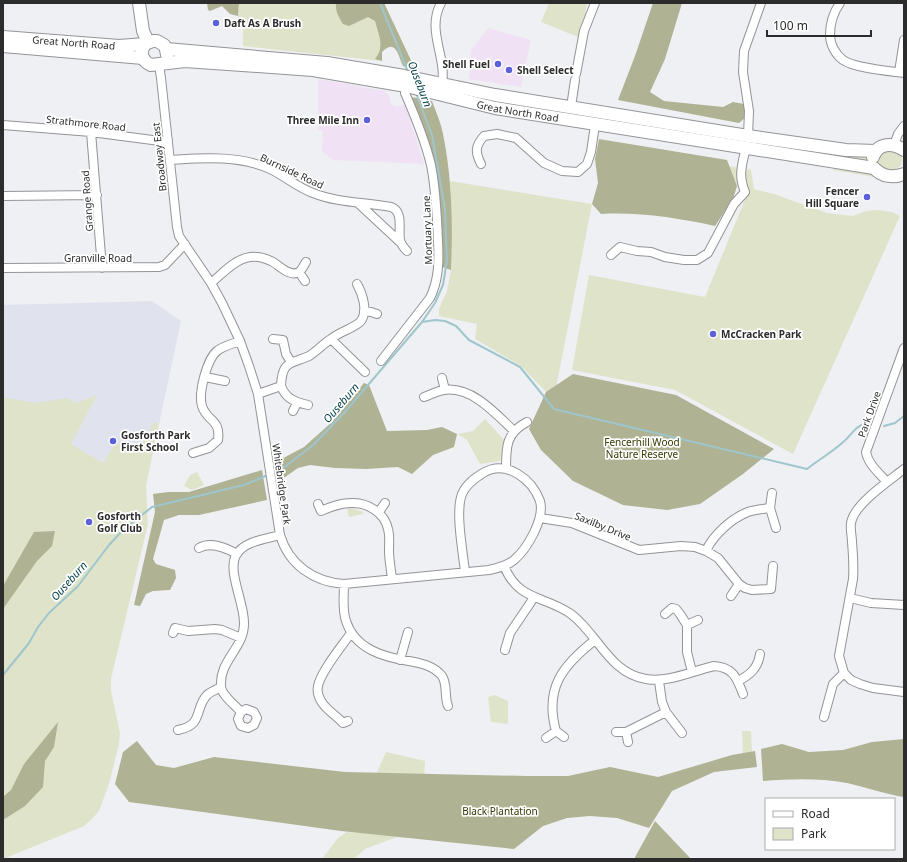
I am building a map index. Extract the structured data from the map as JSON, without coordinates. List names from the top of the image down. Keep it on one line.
{"streets":{"main road":["Great North Road"],"street":["Strathmore Road","Broadway East","Burnside Road","Grange Road","Mortuary Lane","Granville Road","Park Drive","Whitebridge Park","Saxilby Drive"]},"crossings":[["Great North Road","Broadway East"],["Great North Road","Mortuary Lane"],["Strathmore Road","Broadway East"],["Strathmore Road","Grange Road"],["Broadway East","Burnside Road"],["Broadway East","Granville Road"],["Broadway East","Whitebridge Park"],["Grange Road","Granville Road"],["Granville Road","Whitebridge Park"],["Whitebridge Park","Saxilby Drive"]],"water":["Ouseburn"],"parks":["Fencerhill Wood Nature Reserve","Black Plantation"],"places":["Daft As A Brush","Shell Fuel","Shell Select","Three Mile Inn","Fencer Hill Square","McCracken Park","Gosforth Park First School","Gosforth Golf Club"],"legend":["Road","Park"],"scale_bar":"100 m"}
